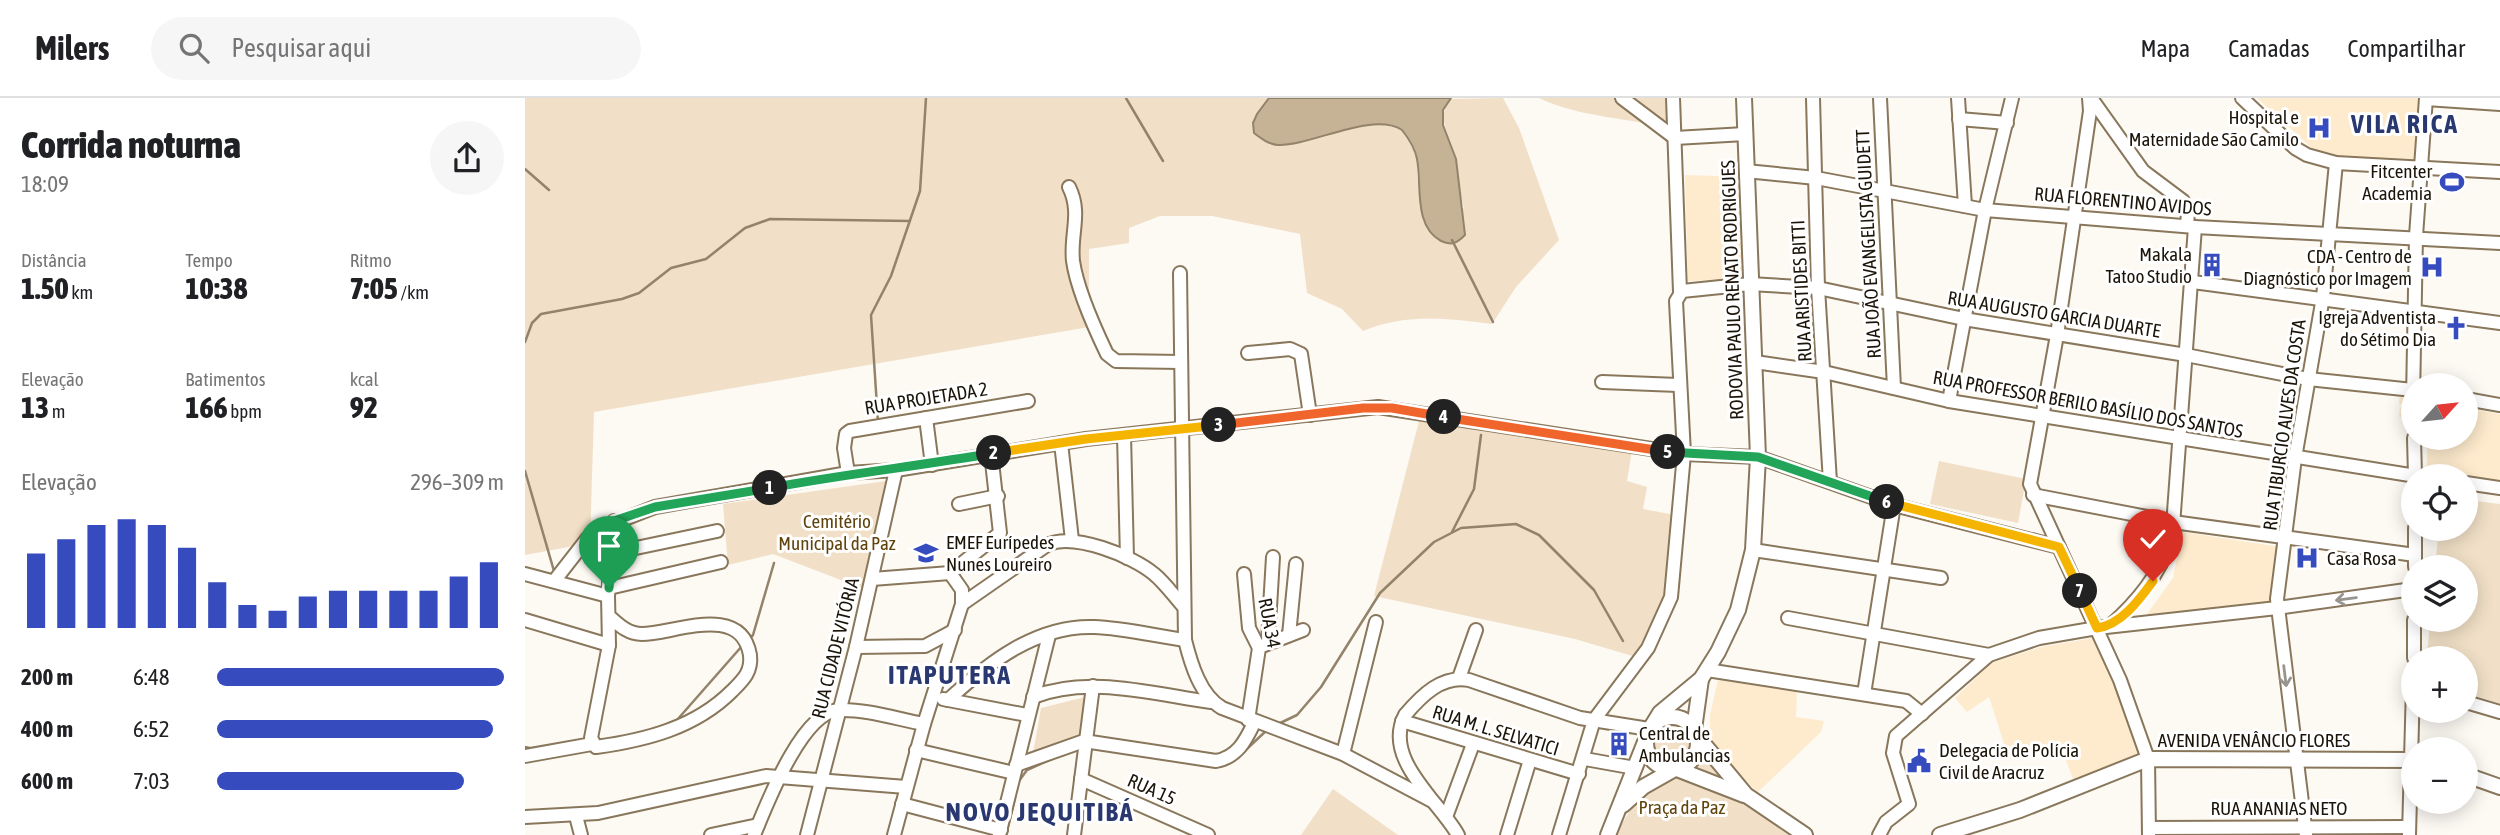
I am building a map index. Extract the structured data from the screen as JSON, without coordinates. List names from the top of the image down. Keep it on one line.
{"streets":{"main road":["RODOVIA PAULO RENATO RODRIGUES","AVENIDA VENÂNCIO FLORES"],"street":["RUA FLORENTINO AVIDOS","RUA JOÃO EVANGELISTA GUIDETT","RUA ARISTIDES BITTI","RUA AUGUSTO GARCIA DUARTE","RUA PROJETADA 2","RUA PROFESSOR BERILO BASÍLIO DOS SANTOS","RUA TIBURCIO ALVES DA COSTA","RUA 34","RUA CIDADE VITÓRIA","RUA M. L. SELVATICI","RUA 15","RUA ANANIAS NETO"]},"crossings":[["RUA FLORENTINO AVIDOS","RUA JOÃO EVANGELISTA GUIDETT"],["RUA FLORENTINO AVIDOS","RODOVIA PAULO RENATO RODRIGUES"],["RUA FLORENTINO AVIDOS","RUA ARISTIDES BITTI"],["RUA FLORENTINO AVIDOS","RUA TIBURCIO ALVES DA COSTA"],["RUA JOÃO EVANGELISTA GUIDETT","RUA AUGUSTO GARCIA DUARTE"],["RUA JOÃO EVANGELISTA GUIDETT","RUA PROFESSOR BERILO BASÍLIO DOS SANTOS"],["RODOVIA PAULO RENATO RODRIGUES","RUA AUGUSTO GARCIA DUARTE"],["RODOVIA PAULO RENATO RODRIGUES","RUA PROFESSOR BERILO BASÍLIO DOS SANTOS"],["RUA ARISTIDES BITTI","RUA AUGUSTO GARCIA DUARTE"],["RUA ARISTIDES BITTI","RUA PROFESSOR BERILO BASÍLIO DOS SANTOS"],["RUA AUGUSTO GARCIA DUARTE","RUA TIBURCIO ALVES DA COSTA"],["RUA PROFESSOR BERILO BASÍLIO DOS SANTOS","RUA TIBURCIO ALVES DA COSTA"],["RUA TIBURCIO ALVES DA COSTA","AVENIDA VENÂNCIO FLORES"],["RUA TIBURCIO ALVES DA COSTA","RUA ANANIAS NETO"]],"districts":["VILA RICA","ITAPUTERA","NOVO JEQUITIBÁ"],"parks":["Cemitério Municipal da Paz","Praça da Paz"],"places":{"hospital":["Hospital e Maternidade São Camilo","CDA - Centro de Diagnóstico por Imagem","Casa Rosa"],"sports":["Fitcenter Academia"],"building":["Makala Tatoo Studio","Central de Ambulancias"],"church":["Igreja Adventista do Sétimo Dia"],"school or university":["EMEF Eurípedes Nunes Loureiro"],"public building":["Delegacia de Polícia Civil de Aracruz"]},"north":"top right","page":{"header":"Milers","search":"Pesquisar aqui","nav":["Mapa","Camadas","Compartilhar"],"heading":["Corrida noturna","18:09"],"stats":[["Distância","1.50 km"],["Tempo","10:38"],["Ritmo","7:05 /km"],["Elevação","13 m"],["Batimentos","166 bpm"],["kcal","92"]],"map_buttons":["+","−"],"pins":["4","3","5","2","1","6","7"],"chart":["Elevação","296–309 m"],"list":[{"name":"200 m","note":"6:48"},{"name":"400 m","note":"6:52"},{"name":"600 m","note":"7:03"}]}}
